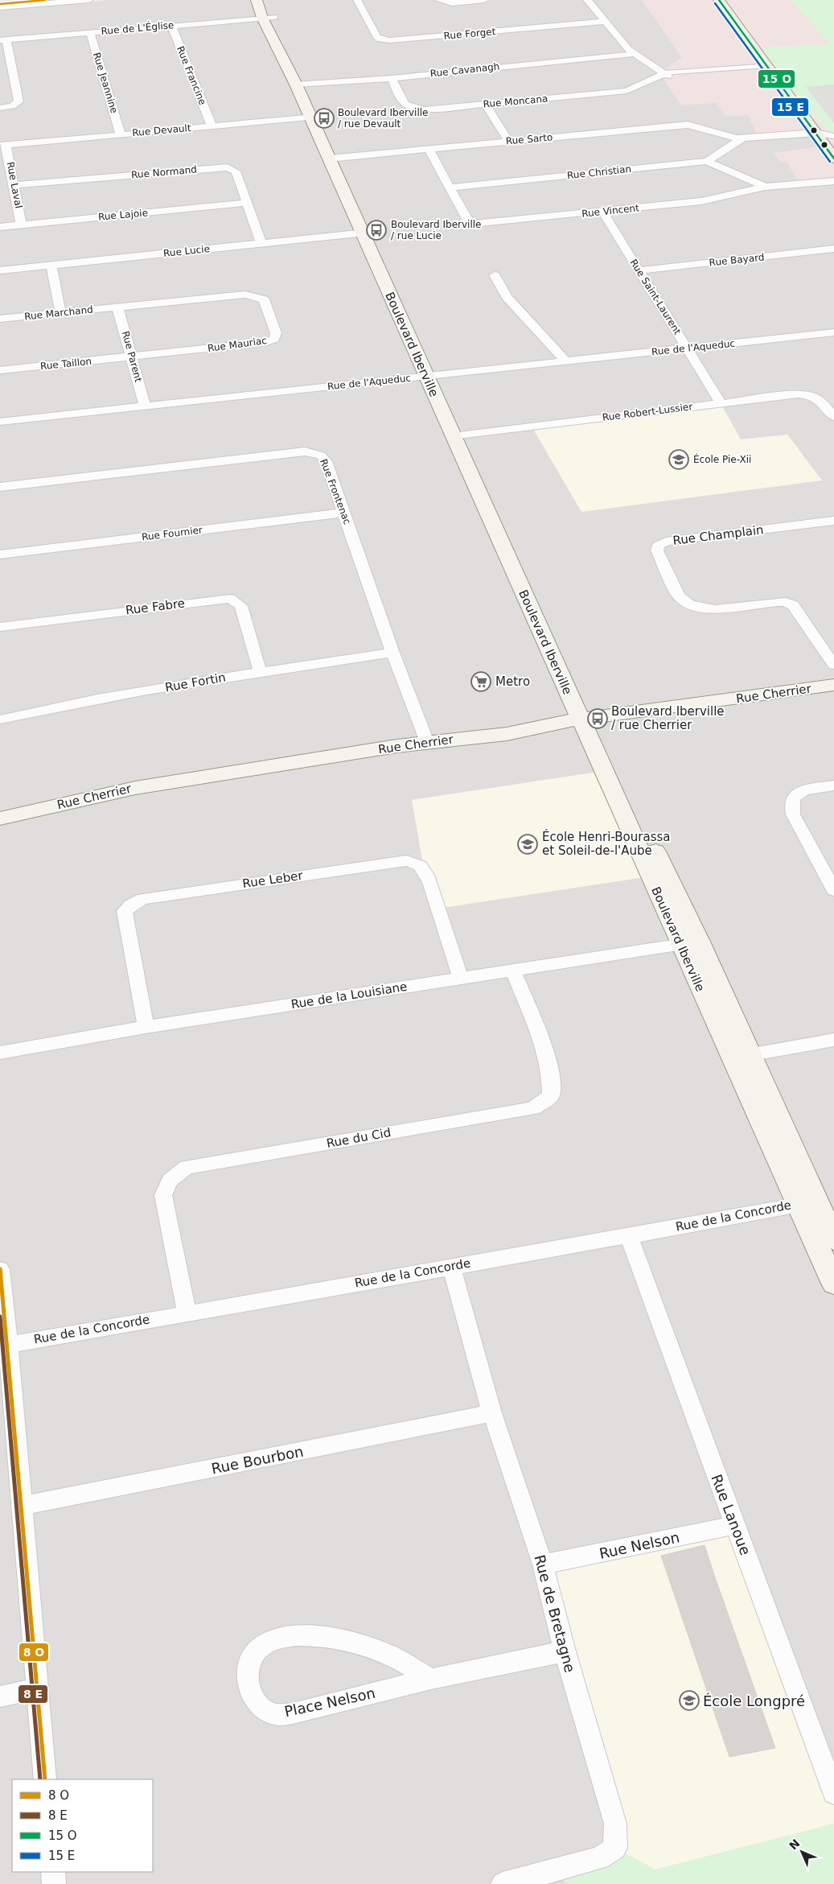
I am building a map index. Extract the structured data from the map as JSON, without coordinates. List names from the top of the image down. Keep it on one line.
{"streets":{"street":["Rue de L'Église","Rue Forget","Rue Cavanagh","Rue Francine","Rue Jeannine","Rue Moncana","Rue Devault","Rue Sarto","Rue Normand","Rue Christian","Rue Laval","Rue Vincent","Rue Lajoie","Rue Lucie","Rue Bayard","Rue Saint-Laurent","Rue Marchand","Rue Mauriac","Boulevard Iberville","Rue de l'Aqueduc","Rue Parent","Rue Taillon","Rue Robert-Lussier","Rue Frontenac","Rue Fournier","Rue Champlain","Rue Fabre","Rue Fortin","Rue Cherrier","Rue Leber","Rue de la Louisiane","Rue du Cid","Rue de la Concorde","Rue Bourbon","Rue Lanoue","Rue Nelson","Rue de Bretagne","Place Nelson"]},"crossings":[["Rue de L'Église","Rue Francine"],["Rue de L'Église","Rue Jeannine"],["Rue de L'Église","Boulevard Iberville"],["Rue Cavanagh","Rue Moncana"],["Rue Cavanagh","Boulevard Iberville"],["Rue Francine","Rue Devault"],["Rue Jeannine","Rue Devault"],["Rue Devault","Rue Laval"],["Rue Devault","Boulevard Iberville"],["Rue Sarto","Rue Christian"],["Rue Sarto","Rue Vincent"],["Rue Sarto","Boulevard Iberville"],["Rue Normand","Rue Laval"],["Rue Normand","Rue Lajoie"],["Rue Normand","Rue Lucie"],["Rue Christian","Rue Vincent"],["Rue Laval","Rue Lajoie"],["Rue Vincent","Rue Saint-Laurent"],["Rue Lucie","Boulevard Iberville"],["Rue Bayard","Rue Saint-Laurent"],["Rue Saint-Laurent","Rue de l'Aqueduc"],["Rue Saint-Laurent","Rue Robert-Lussier"],["Rue Marchand","Rue Mauriac"],["Rue Marchand","Rue Parent"],["Rue Mauriac","Rue Parent"],["Rue Mauriac","Rue Taillon"],["Boulevard Iberville","Rue de l'Aqueduc"],["Boulevard Iberville","Rue Robert-Lussier"],["Boulevard Iberville","Rue Cherrier"],["Boulevard Iberville","Rue de la Louisiane"],["Boulevard Iberville","Rue de la Concorde"],["Rue de l'Aqueduc","Rue Parent"],["Rue Parent","Rue Taillon"],["Rue Frontenac","Rue Fournier"],["Rue Frontenac","Rue Fortin"],["Rue Frontenac","Rue Cherrier"],["Rue Fabre","Rue Fortin"],["Rue Leber","Rue de la Louisiane"],["Rue de la Louisiane","Rue du Cid"],["Rue du Cid","Rue de la Concorde"],["Rue de la Concorde","Rue Lanoue"],["Rue de la Concorde","Rue de Bretagne"],["Rue Bourbon","Rue de Bretagne"],["Rue Lanoue","Rue Nelson"],["Rue Nelson","Rue de Bretagne"],["Rue de Bretagne","Place Nelson"]],"places":{"bus stop":["Boulevard Iberville / rue Devault","Boulevard Iberville / rue Lucie","Boulevard Iberville / rue Cherrier"],"school or university":["École Pie-Xii","École Henri-Bourassa et Soleil-de-l'Aube","École Longpré"],"supermarket":["Metro"]},"legend":["8 O","8 E","15 O","15 E"],"north":"top left"}
